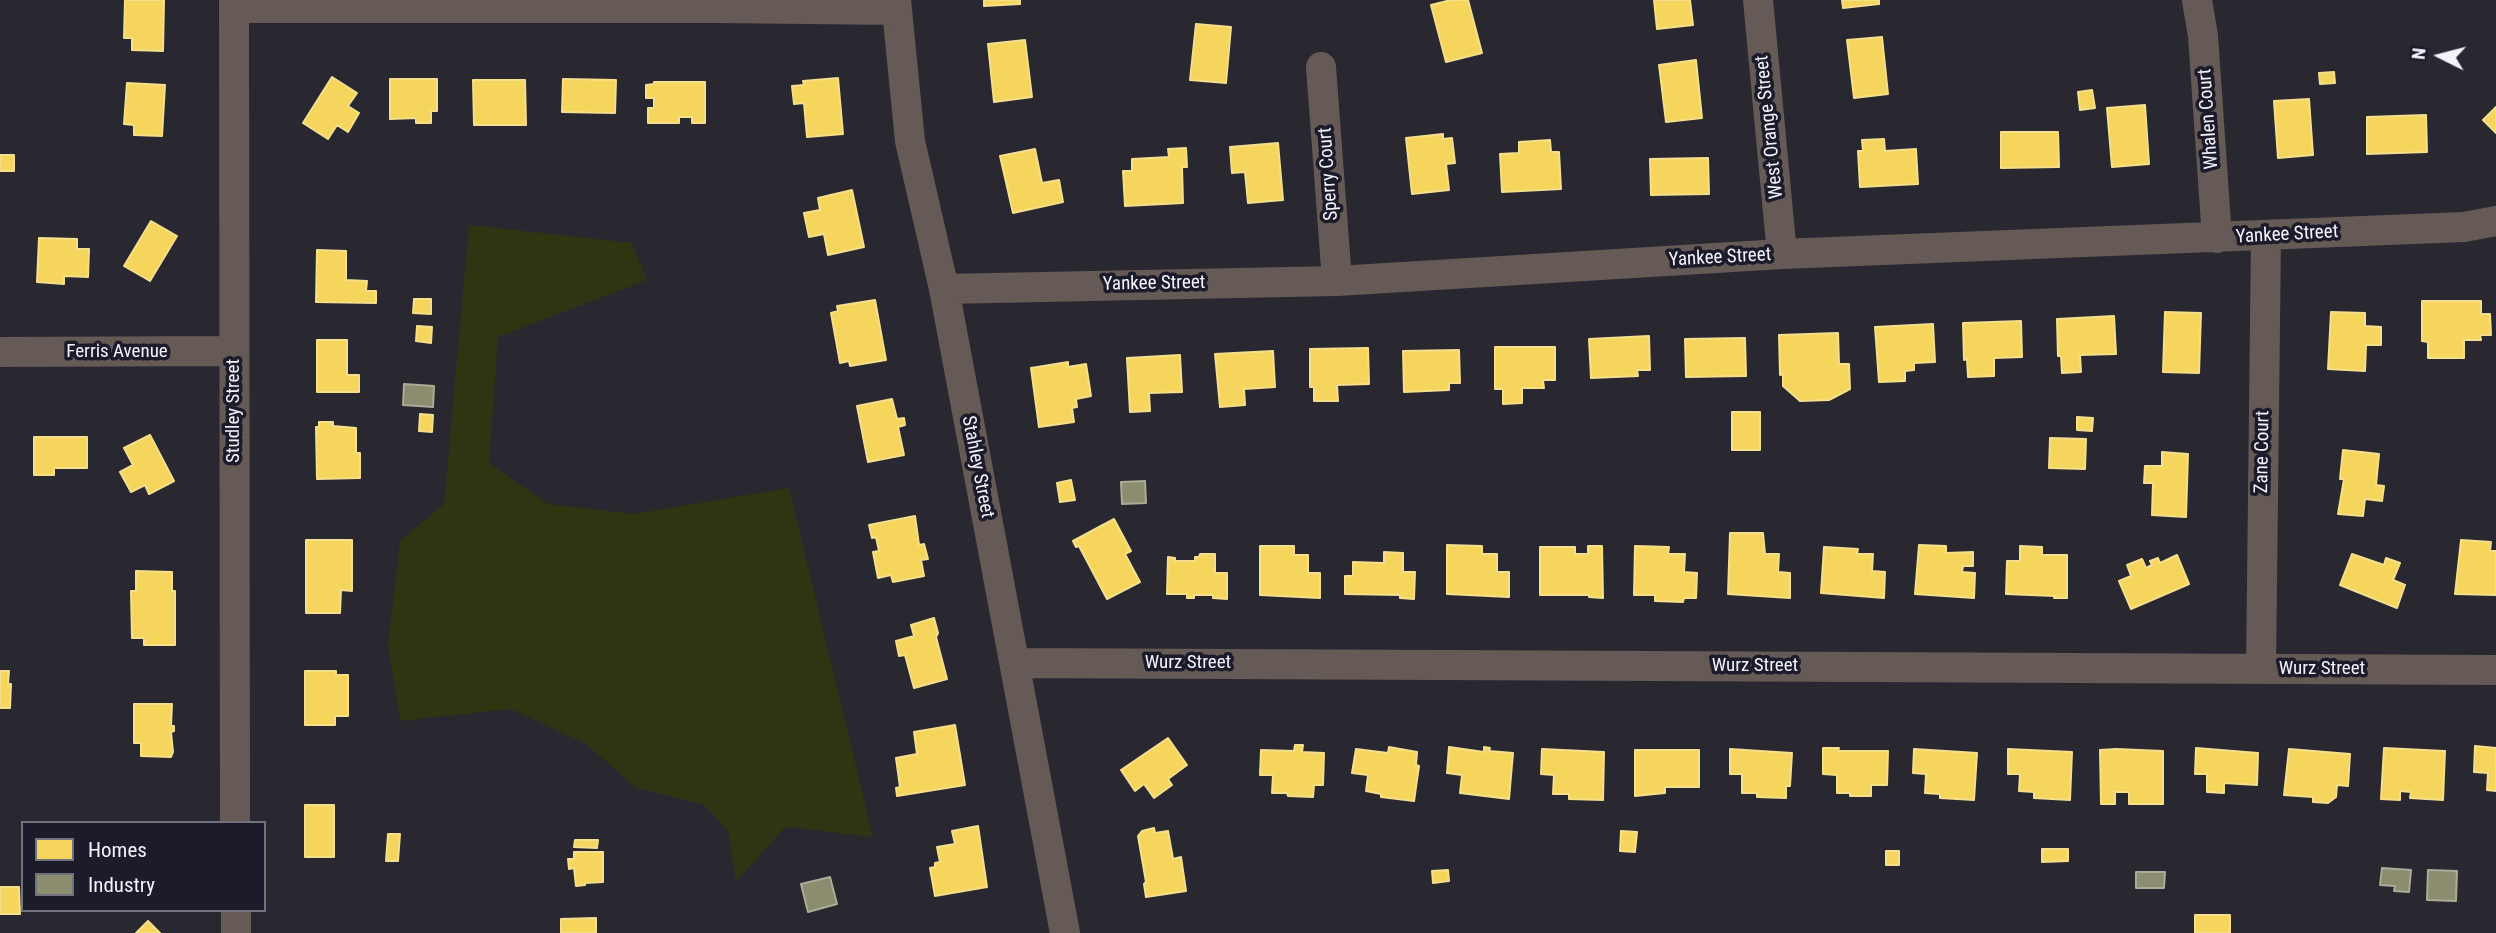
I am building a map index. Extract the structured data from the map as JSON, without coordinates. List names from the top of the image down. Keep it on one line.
{"streets":{"street":["Whalen Court","West Orange Street","Sperry Court","Yankee Street","Ferris Avenue","Studley Street","Zane Court","Stahley Street","Wurz Street"]},"crossings":[["Whalen Court","Yankee Street"],["West Orange Street","Yankee Street"],["Sperry Court","Yankee Street"],["Yankee Street","Zane Court"],["Yankee Street","Stahley Street"],["Ferris Avenue","Studley Street"],["Zane Court","Wurz Street"],["Stahley Street","Wurz Street"]],"legend":["Homes","Industry"],"north":"left"}
